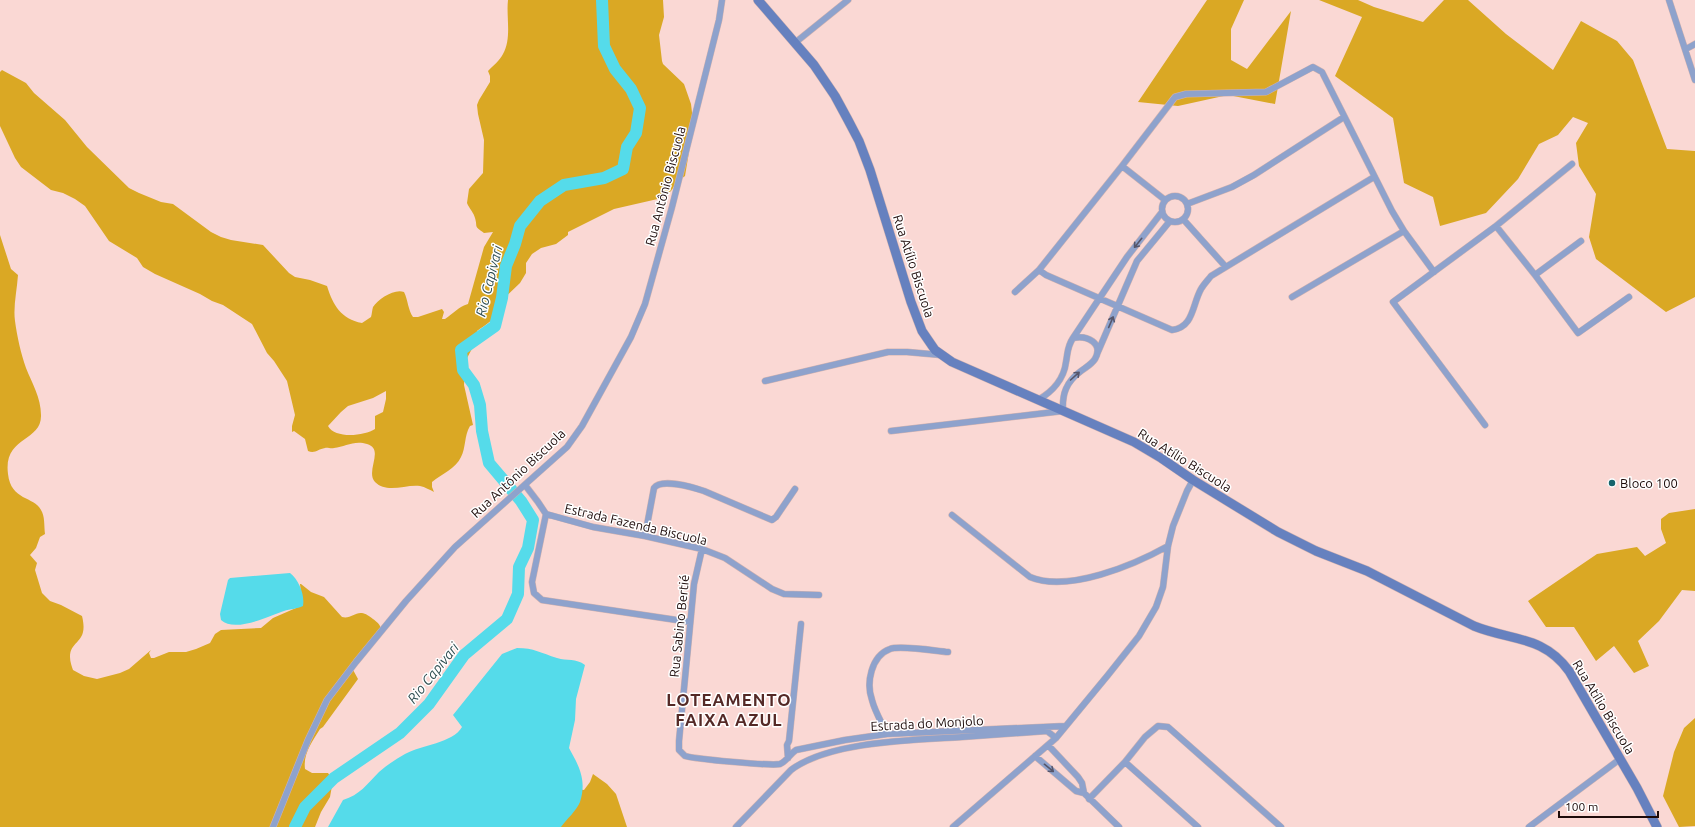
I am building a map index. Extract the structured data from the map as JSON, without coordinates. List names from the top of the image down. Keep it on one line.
{"streets":{"street":["Rua Antônio Biscuola","Rua Atílio Biscuola","Estrada Fazenda Biscuola","Rua Sabino Bertié","Estrada do Monjolo"]},"crossings":[["Rua Antônio Biscuola","Estrada Fazenda Biscuola"],["Estrada Fazenda Biscuola","Rua Sabino Bertié"],["Rua Sabino Bertié","Estrada do Monjolo"]],"districts":["LOTEAMENTO FAIXA AZUL"],"water":["Rio Capivari"],"places":["Bloco 100"],"scale_bar":"100 m"}
